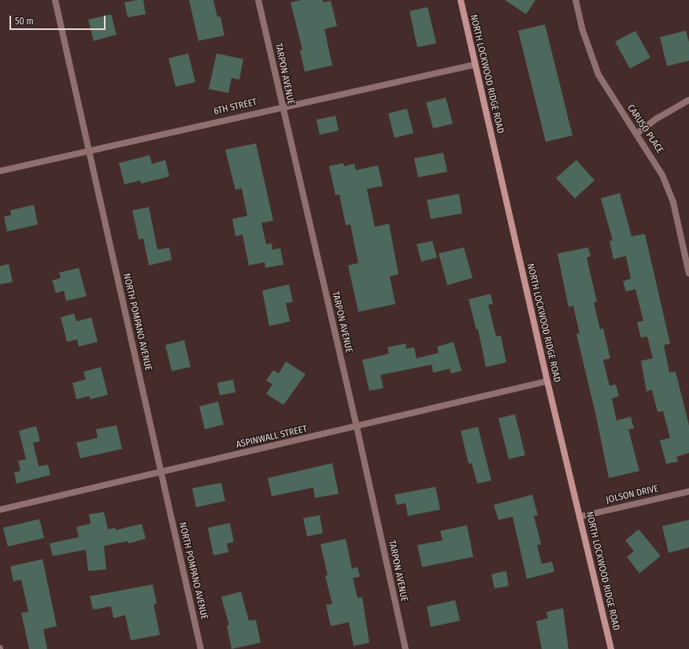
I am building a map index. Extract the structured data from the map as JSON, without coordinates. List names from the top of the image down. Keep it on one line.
{"streets":{"street":["TARPON AVENUE","NORTH LOCKWOOD RIDGE ROAD","6TH STREET","CARUSO PLACE","NORTH POMPANO AVENUE","ASPINWALL STREET","JOLSON DRIVE"]},"crossings":[["TARPON AVENUE","6TH STREET"],["TARPON AVENUE","ASPINWALL STREET"],["NORTH LOCKWOOD RIDGE ROAD","6TH STREET"],["NORTH LOCKWOOD RIDGE ROAD","ASPINWALL STREET"],["NORTH LOCKWOOD RIDGE ROAD","JOLSON DRIVE"],["6TH STREET","NORTH POMPANO AVENUE"],["NORTH POMPANO AVENUE","ASPINWALL STREET"]],"scale_bar":"50 m"}
